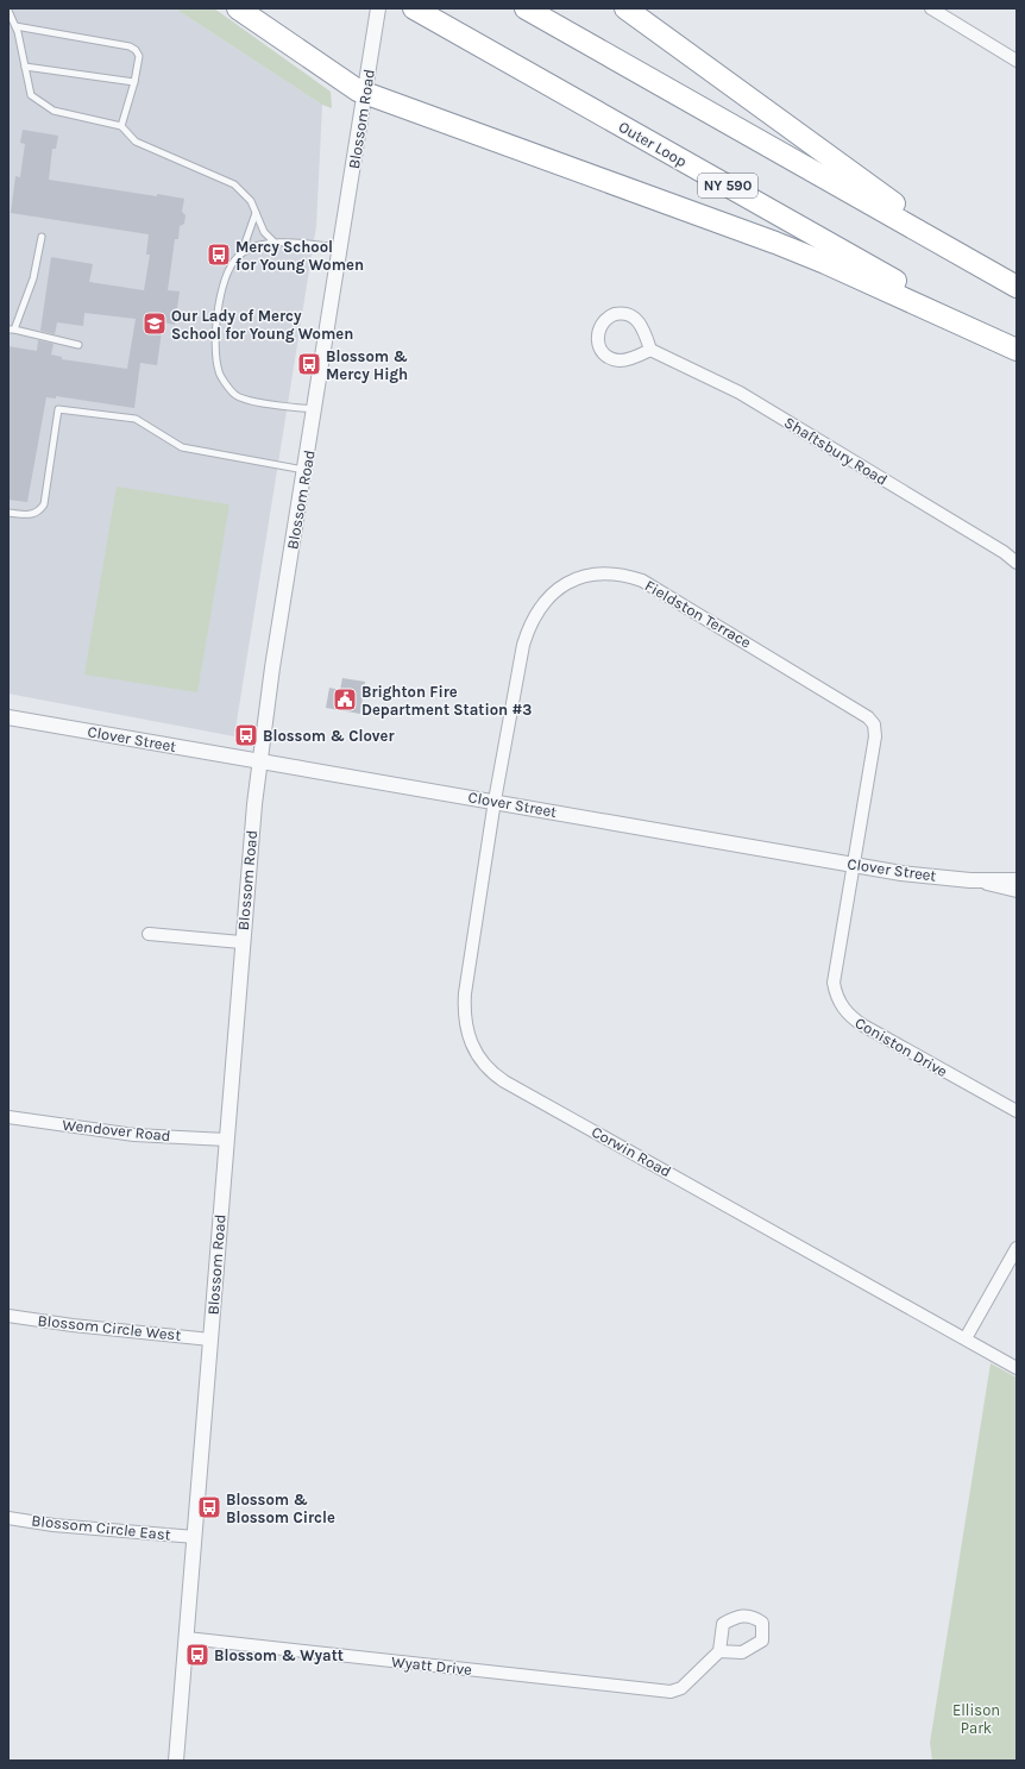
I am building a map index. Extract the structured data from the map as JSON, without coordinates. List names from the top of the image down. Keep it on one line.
{"streets":{"highway":["Outer Loop","NY 590"],"street":["Blossom Road","Shaftsbury Road","Fieldston Terrace","Clover Street","Coniston Drive","Wendover Road","Corwin Road","Blossom Circle West","Blossom Circle East","Wyatt Drive"]},"crossings":[["Blossom Road","Clover Street"],["Blossom Road","Wendover Road"],["Blossom Road","Blossom Circle West"],["Blossom Road","Blossom Circle East"],["Blossom Road","Wyatt Drive"],["Fieldston Terrace","Clover Street"],["Fieldston Terrace","Coniston Drive"],["Fieldston Terrace","Corwin Road"],["Clover Street","Coniston Drive"],["Clover Street","Corwin Road"]],"parks":["Ellison Park"],"places":{"bus stop":["Mercy School for Young Women","Blossom & Mercy High","Blossom & Clover","Blossom & Blossom Circle","Blossom & Wyatt"],"school or university":["Our Lady of Mercy School for Young Women"],"public building":["Brighton Fire Department Station #3"]}}
